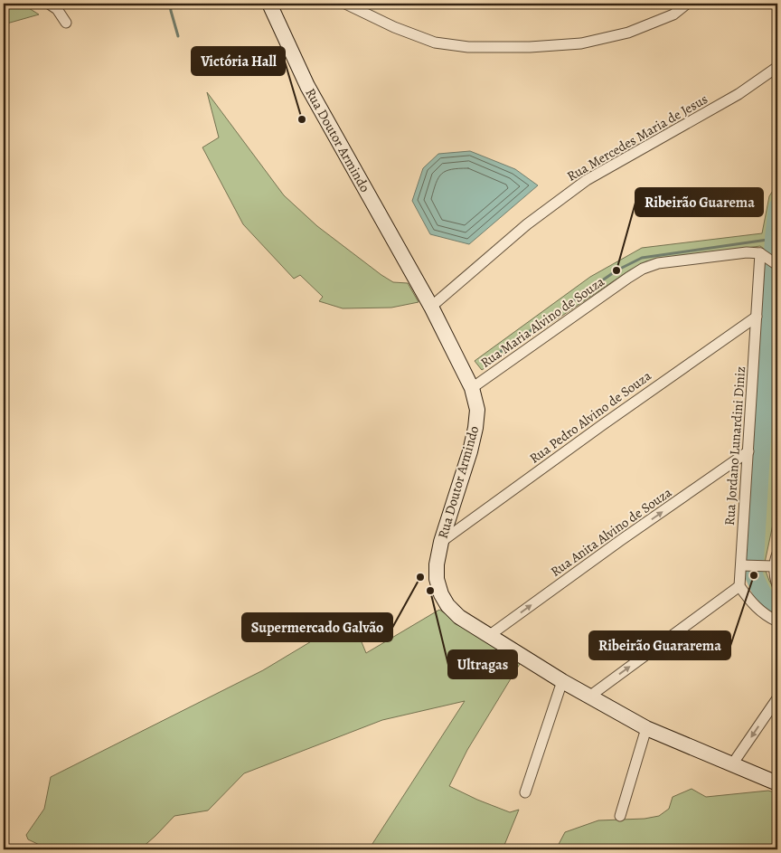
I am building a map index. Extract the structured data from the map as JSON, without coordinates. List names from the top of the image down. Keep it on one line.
{"streets":{"street":["Rua Mercedes Maria de Jesus","Rua Doutor Armindo","Rua Maria Alvino de Souza","Rua Pedro Alvino de Souza","Rua Jordano Lunardini Diniz","Rua Anita Alvino de Souza"]},"crossings":[["Rua Mercedes Maria de Jesus","Rua Doutor Armindo"],["Rua Doutor Armindo","Rua Maria Alvino de Souza"],["Rua Doutor Armindo","Rua Pedro Alvino de Souza"],["Rua Doutor Armindo","Rua Anita Alvino de Souza"],["Rua Maria Alvino de Souza","Rua Jordano Lunardini Diniz"],["Rua Pedro Alvino de Souza","Rua Jordano Lunardini Diniz"],["Rua Jordano Lunardini Diniz","Rua Anita Alvino de Souza"]],"one_way":["Rua Anita Alvino de Souza"],"places":["Victória Hall","Ribeirão Guarema","Ribeirão Guararema","Supermercado Galvão","Ultragas"]}
